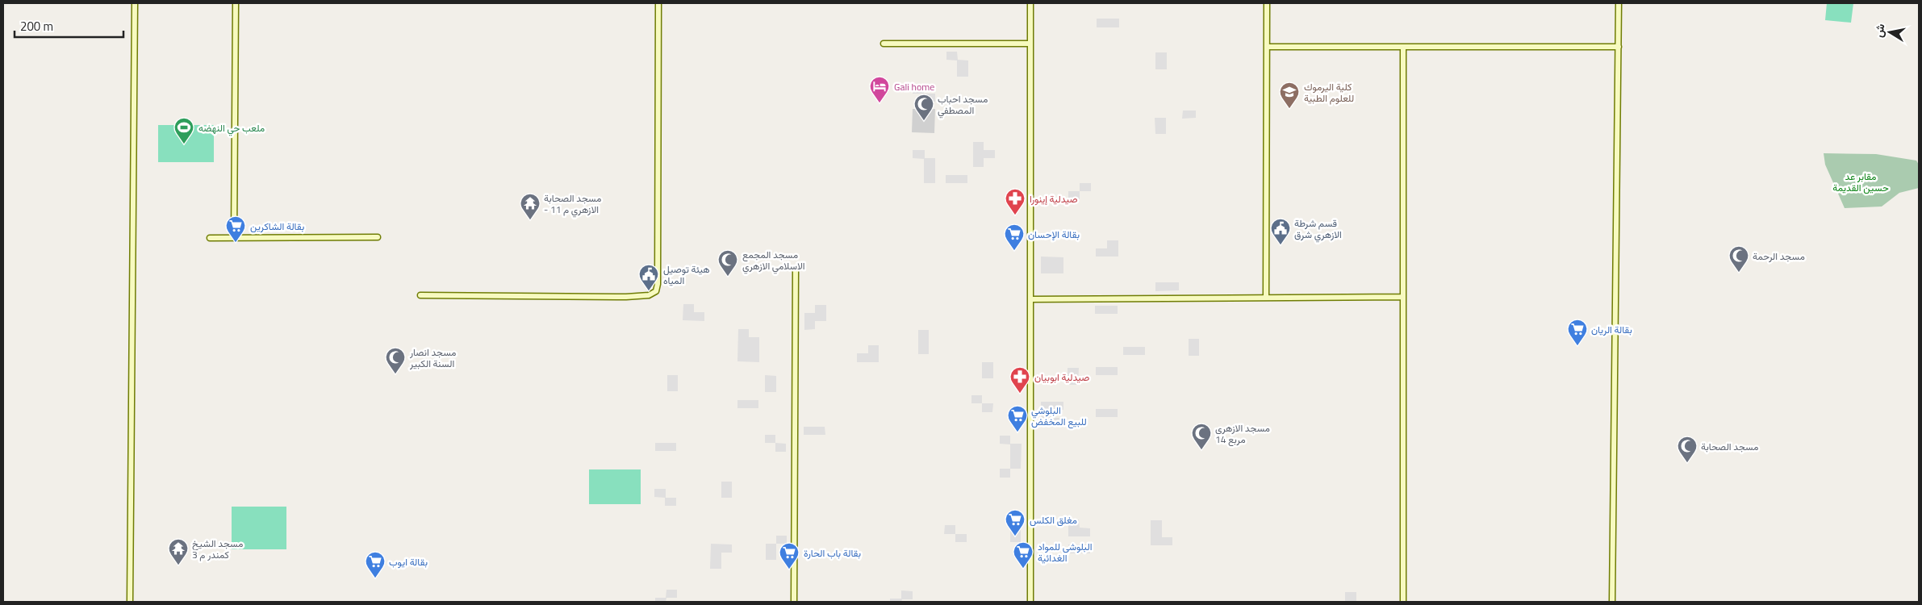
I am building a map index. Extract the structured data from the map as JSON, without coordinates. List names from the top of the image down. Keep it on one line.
{"parks":["مقابر عد حسين القديمة"],"places":{"hotel":["Gali home"],"school or university":["كلية اليرموك للعلوم الطبية"],"mosque":["مسجد احباب المصطفي","مسجد الرحمة","مسجد المجمع الاسلامي الازهري","مسجد انصار السنة الكبير","مسجد الازهري مربع 14","مسجد الصحابة"],"sports":["ملعب حي النهضه"],"pharmacy":["صيدلية إينورا","صيدلية ابوبيان"],"temple":["مسجد الصحابة - الازهري م 11","مسجد الشيخ كمندر م 3"],"supermarket":["بقالة الشاكرين","بقالة الإحسان","بقالة الريان","البلوشي للبيع المخفض","مغلق الكلس","البلوشي للمواد الغدائية","بقالة باب الحارة","بقالة ايوب"],"public building":["قسم شرطة الازهري شرق","هيئة توصيل المياه"]},"scale_bar":"200 m","north":"left"}
